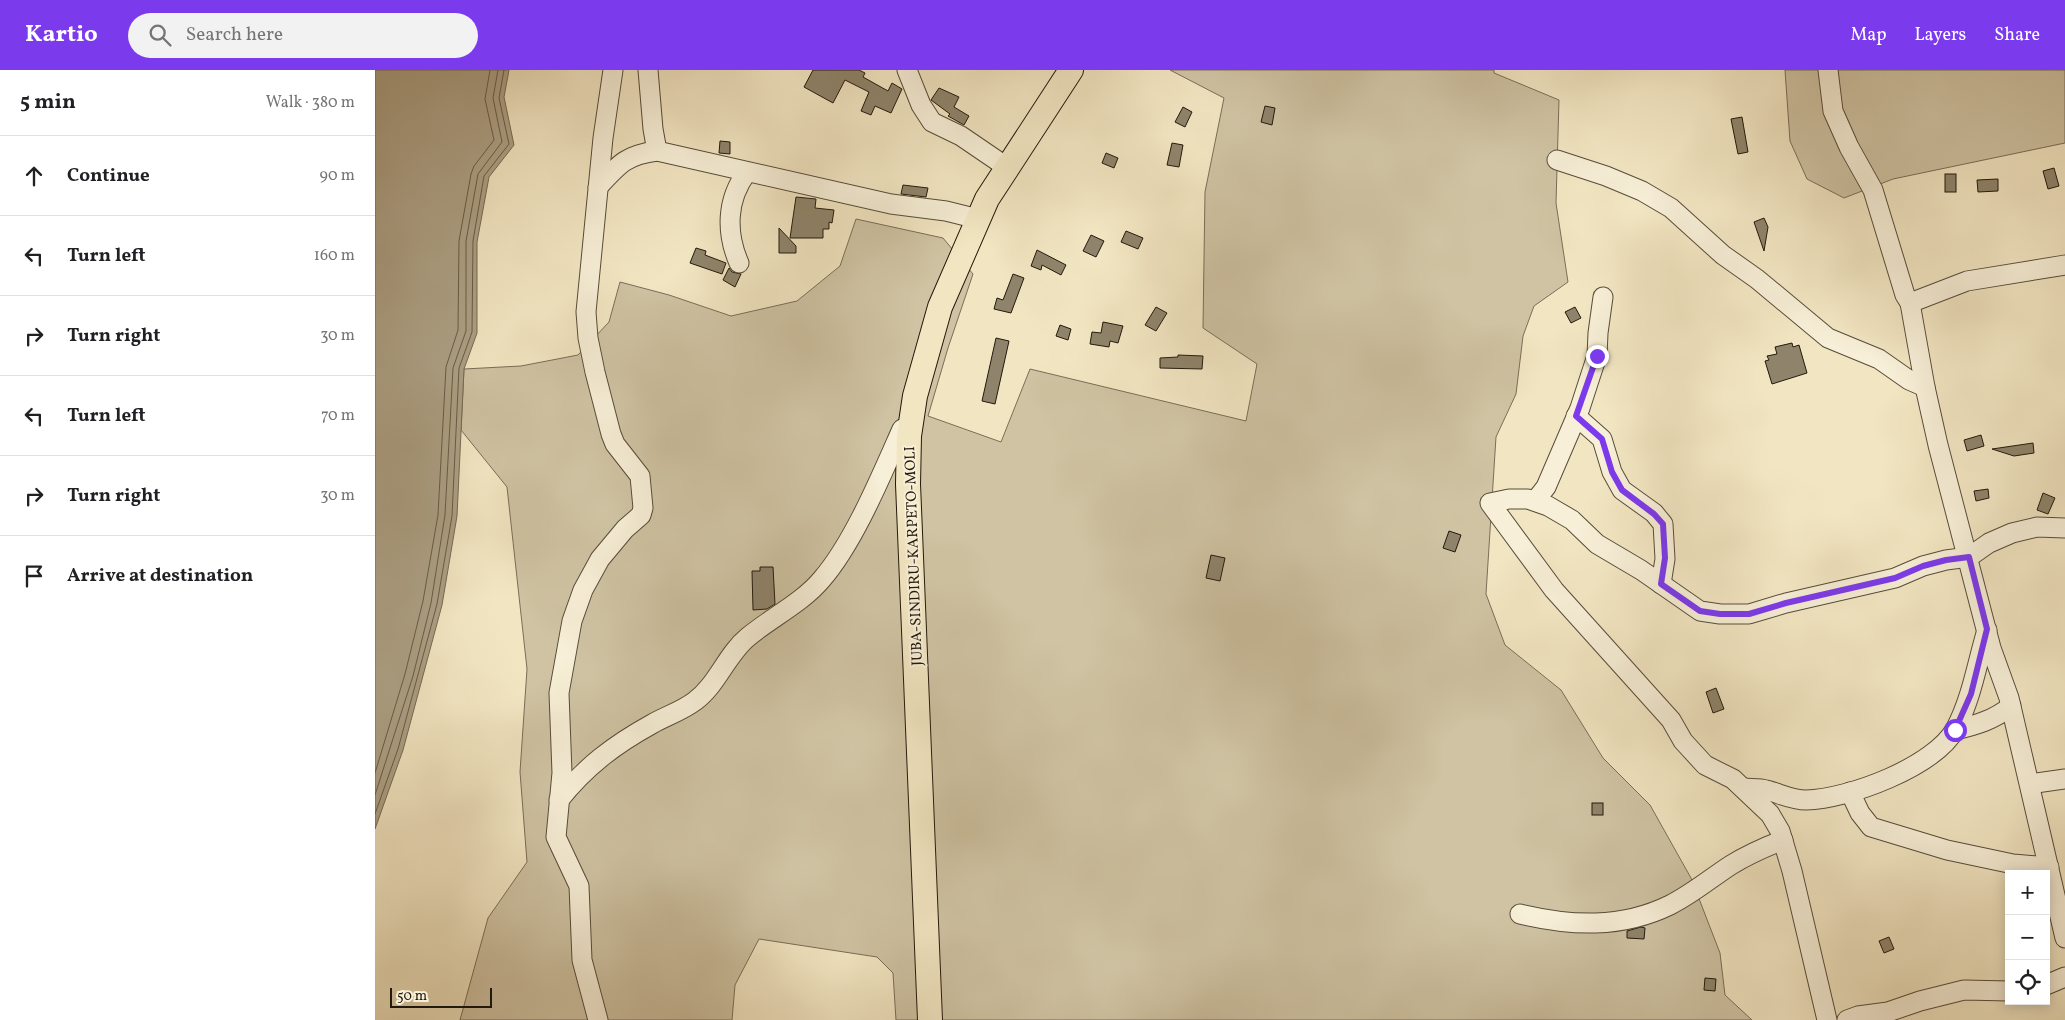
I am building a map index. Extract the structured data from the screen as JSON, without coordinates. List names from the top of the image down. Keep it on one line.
{"streets":{"main road":["JUBA-SINDIRU-KARPETO-MOLI"]},"scale_bar":"50 m","page":{"header":"Kartio","search":"Search here","nav":["Map","Layers","Share"],"heading":["5 min","Walk · 380 m"],"list":[["Continue","90 m"],["Turn left","160 m"],["Turn right","30 m"],["Turn left","70 m"],["Turn right","30 m"],"Arrive at destination"],"map_buttons":["+","−"],"scale":"50 m"}}
